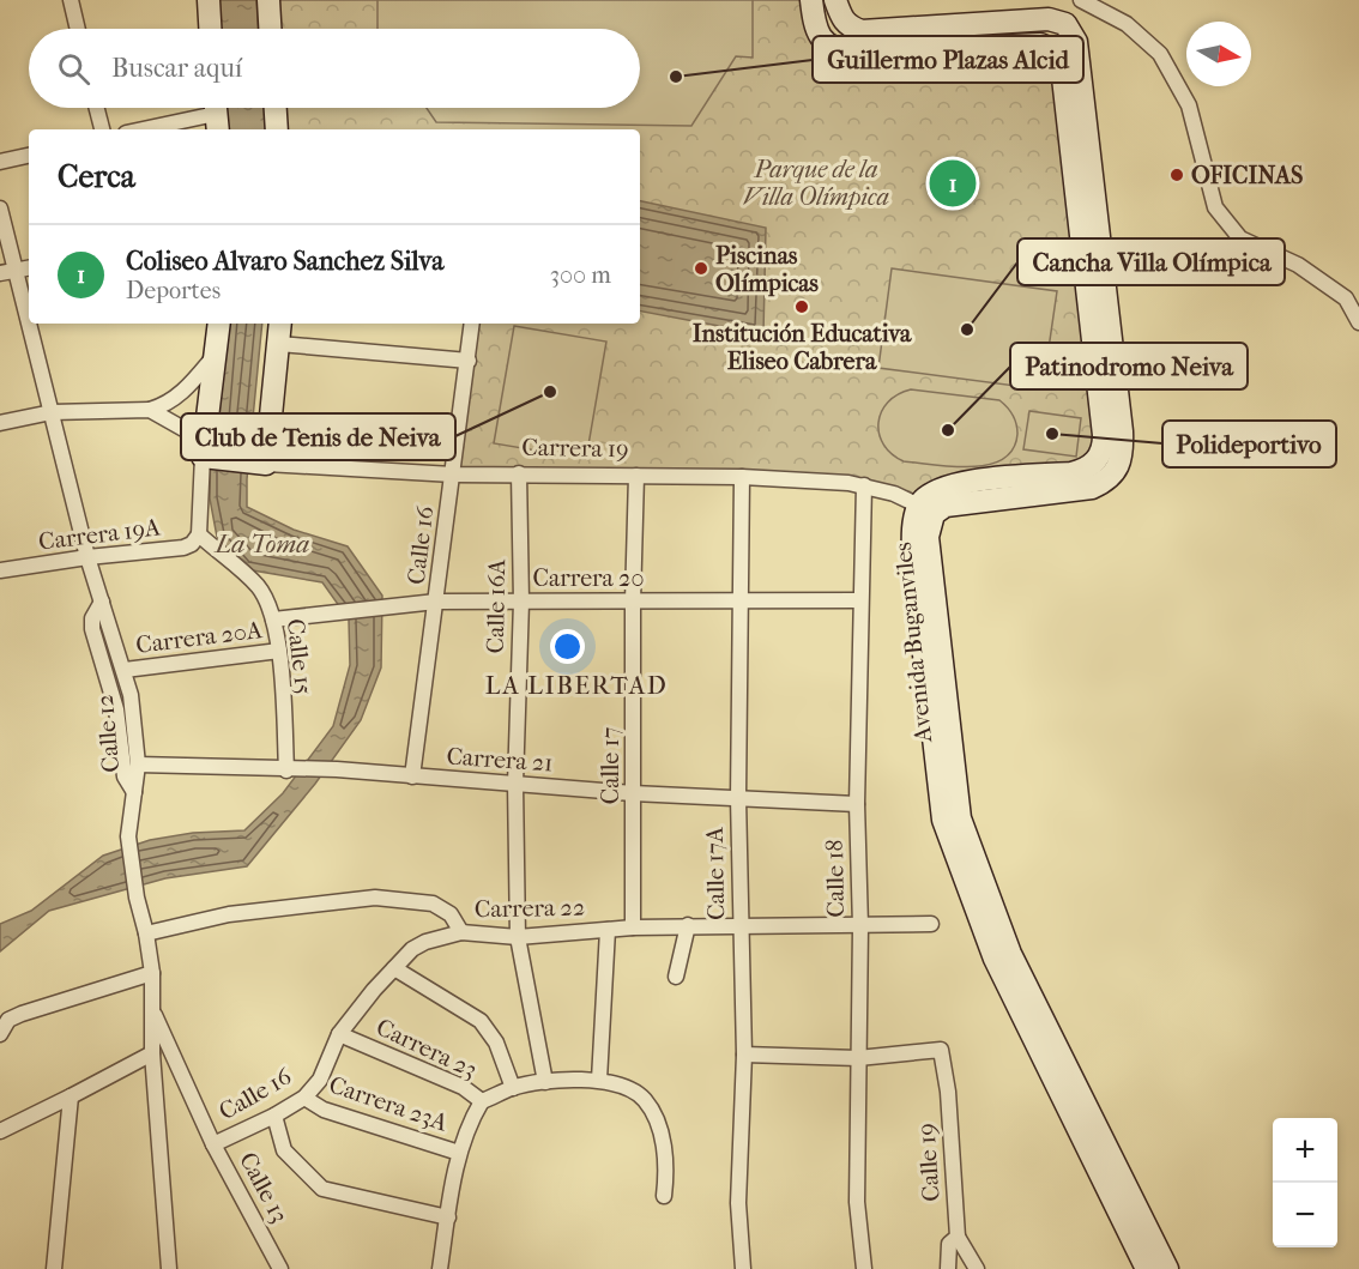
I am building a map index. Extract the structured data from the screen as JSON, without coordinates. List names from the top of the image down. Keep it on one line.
{"streets":{"main road":["Carrera 19","Avenida Buganviles"],"street":["Carrera 19A","Calle 16","Carrera 20","Calle 16A","Carrera 20A","Calle 15","Calle 12","Carrera 21","Calle 17","Calle 17A","Calle 18","Carrera 22","Carrera 23","Carrera 23A","Calle 19","Calle 13"]},"crossings":[["Carrera 19","Calle 16"],["Carrera 19","Calle 16A"],["Carrera 19","Avenida Buganviles"],["Carrera 19","Calle 17"],["Carrera 19","Calle 17A"],["Carrera 19","Calle 18"],["Carrera 19A","Calle 15"],["Carrera 19A","Calle 12"],["Calle 16","Carrera 20"],["Calle 16","Carrera 21"],["Calle 16","Carrera 22"],["Calle 16","Carrera 23"],["Calle 16","Carrera 23A"],["Calle 16","Calle 13"],["Carrera 20","Calle 16A"],["Carrera 20","Calle 15"],["Carrera 20","Calle 17"],["Carrera 20","Calle 17A"],["Carrera 20","Calle 18"],["Calle 16A","Carrera 21"],["Calle 16A","Carrera 22"],["Calle 16A","Carrera 23"],["Carrera 20A","Calle 15"],["Carrera 20A","Calle 12"],["Calle 15","Carrera 21"],["Calle 12","Carrera 21"],["Calle 12","Carrera 22"],["Calle 12","Calle 13"],["Carrera 21","Calle 17"],["Carrera 21","Calle 17A"],["Carrera 21","Calle 18"],["Calle 17","Carrera 22"],["Calle 17A","Carrera 22"],["Calle 18","Carrera 22"],["Calle 18","Calle 19"]],"districts":["LA LIBERTAD"],"water":["La Toma"],"parks":["Parque de la Villa Olímpica"],"places":["Guillermo Plazas Alcid","OFICINAS","Piscinas Olímpicas","Institución Educativa Eliseo Cabrera","Cancha Villa Olímpica","Club de Tenis de Neiva","Patinodromo Neiva","Polideportivo"],"north":"right","page":{"search":"Buscar aquí","heading":"Cerca","pins":"1","list":[{"mark":"1","name":"Coliseo Alvaro Sanchez Silva","note":"Deportes","value":"300 m"}],"map_buttons":["+","−"]}}
